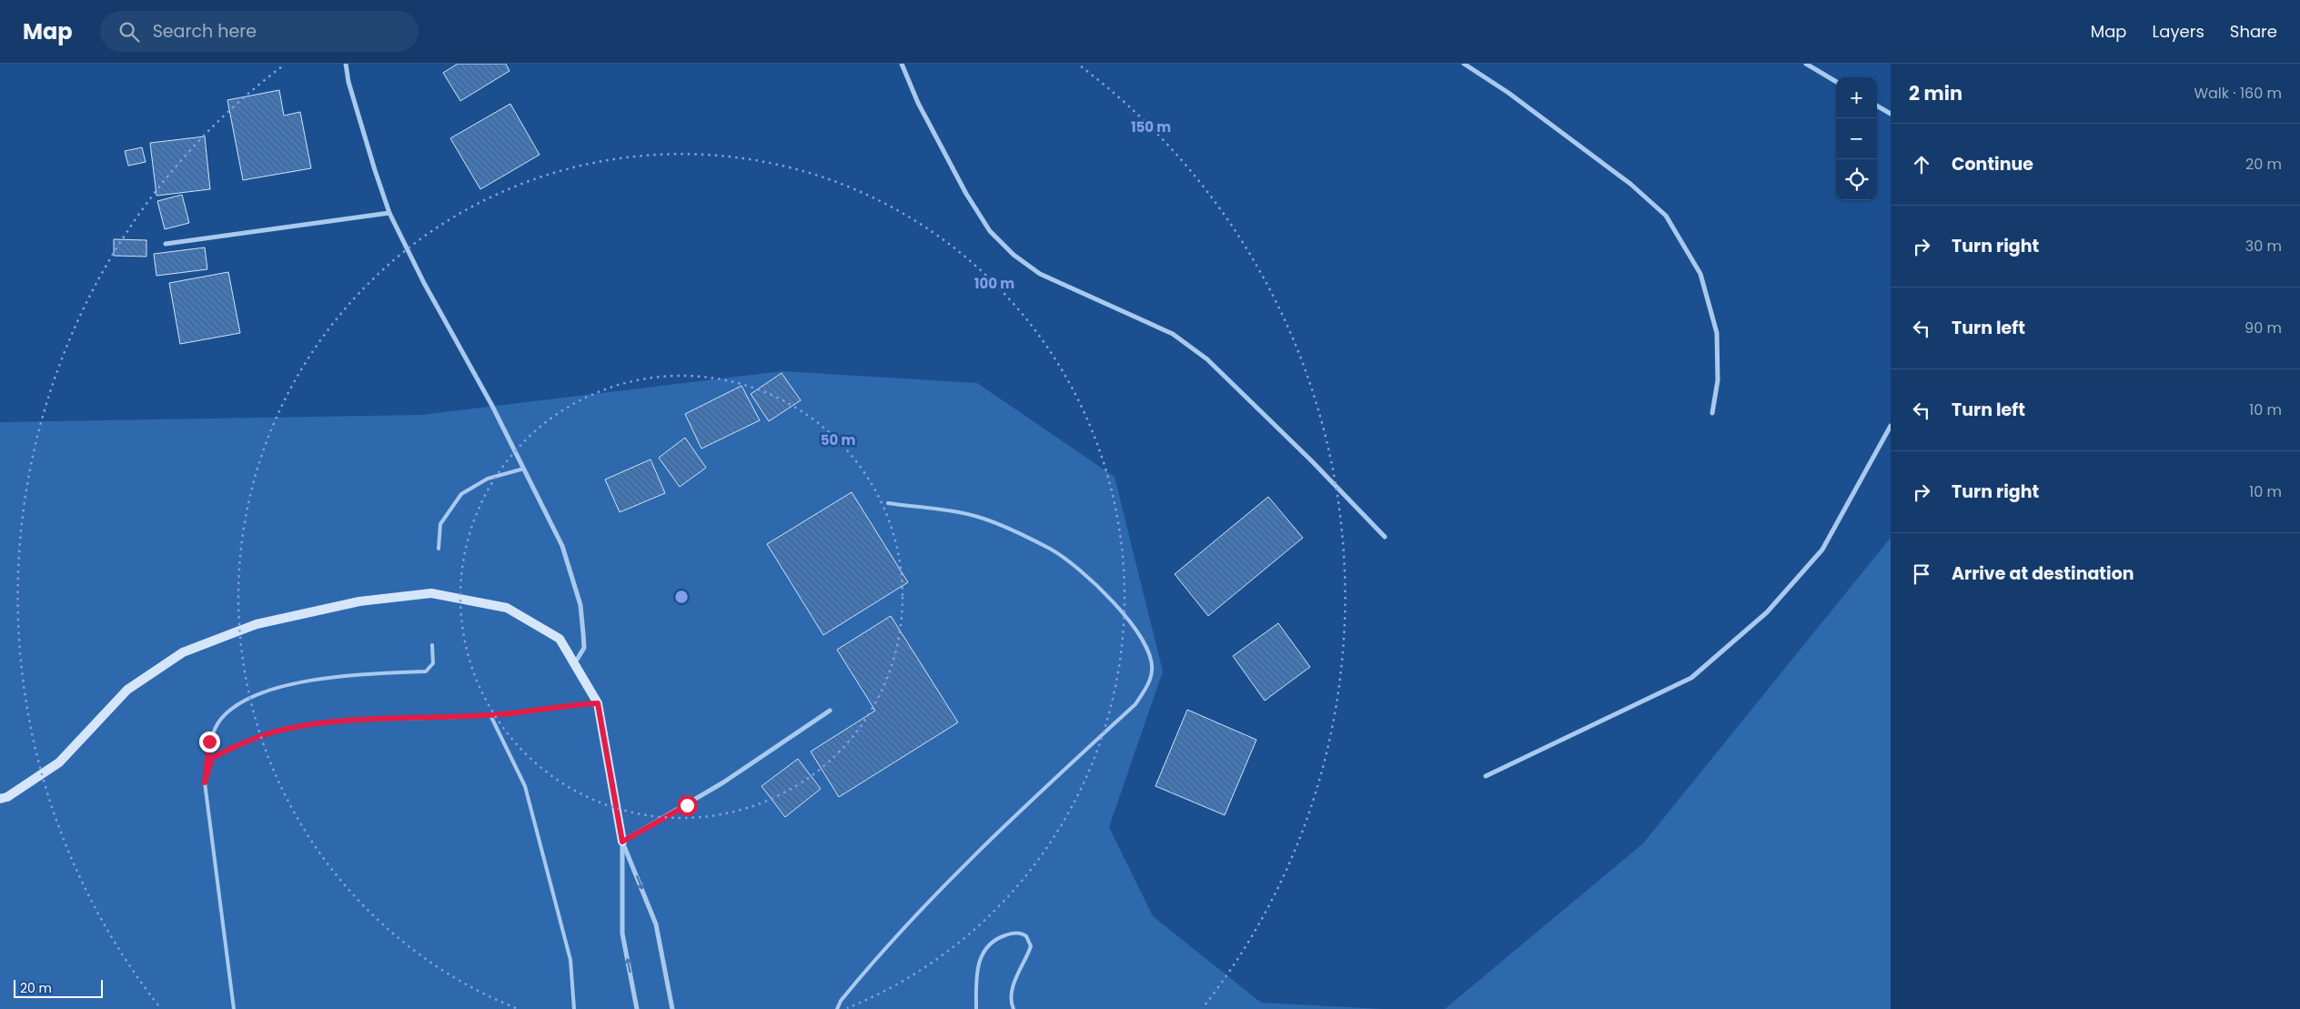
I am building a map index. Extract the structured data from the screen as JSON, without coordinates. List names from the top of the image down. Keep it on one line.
{"scale_bar":"20 m","page":{"header":"Map","search":"Search here","nav":["Map","Layers","Share"],"heading":["2 min","Walk · 160 m"],"map_buttons":["+","−"],"list":[["Continue","20 m"],["Turn right","30 m"],["Turn left","90 m"],["Turn left","10 m"],["Turn right","10 m"],"Arrive at destination"],"scale":"20 m"},"rings":["150 m","100 m","50 m"]}
